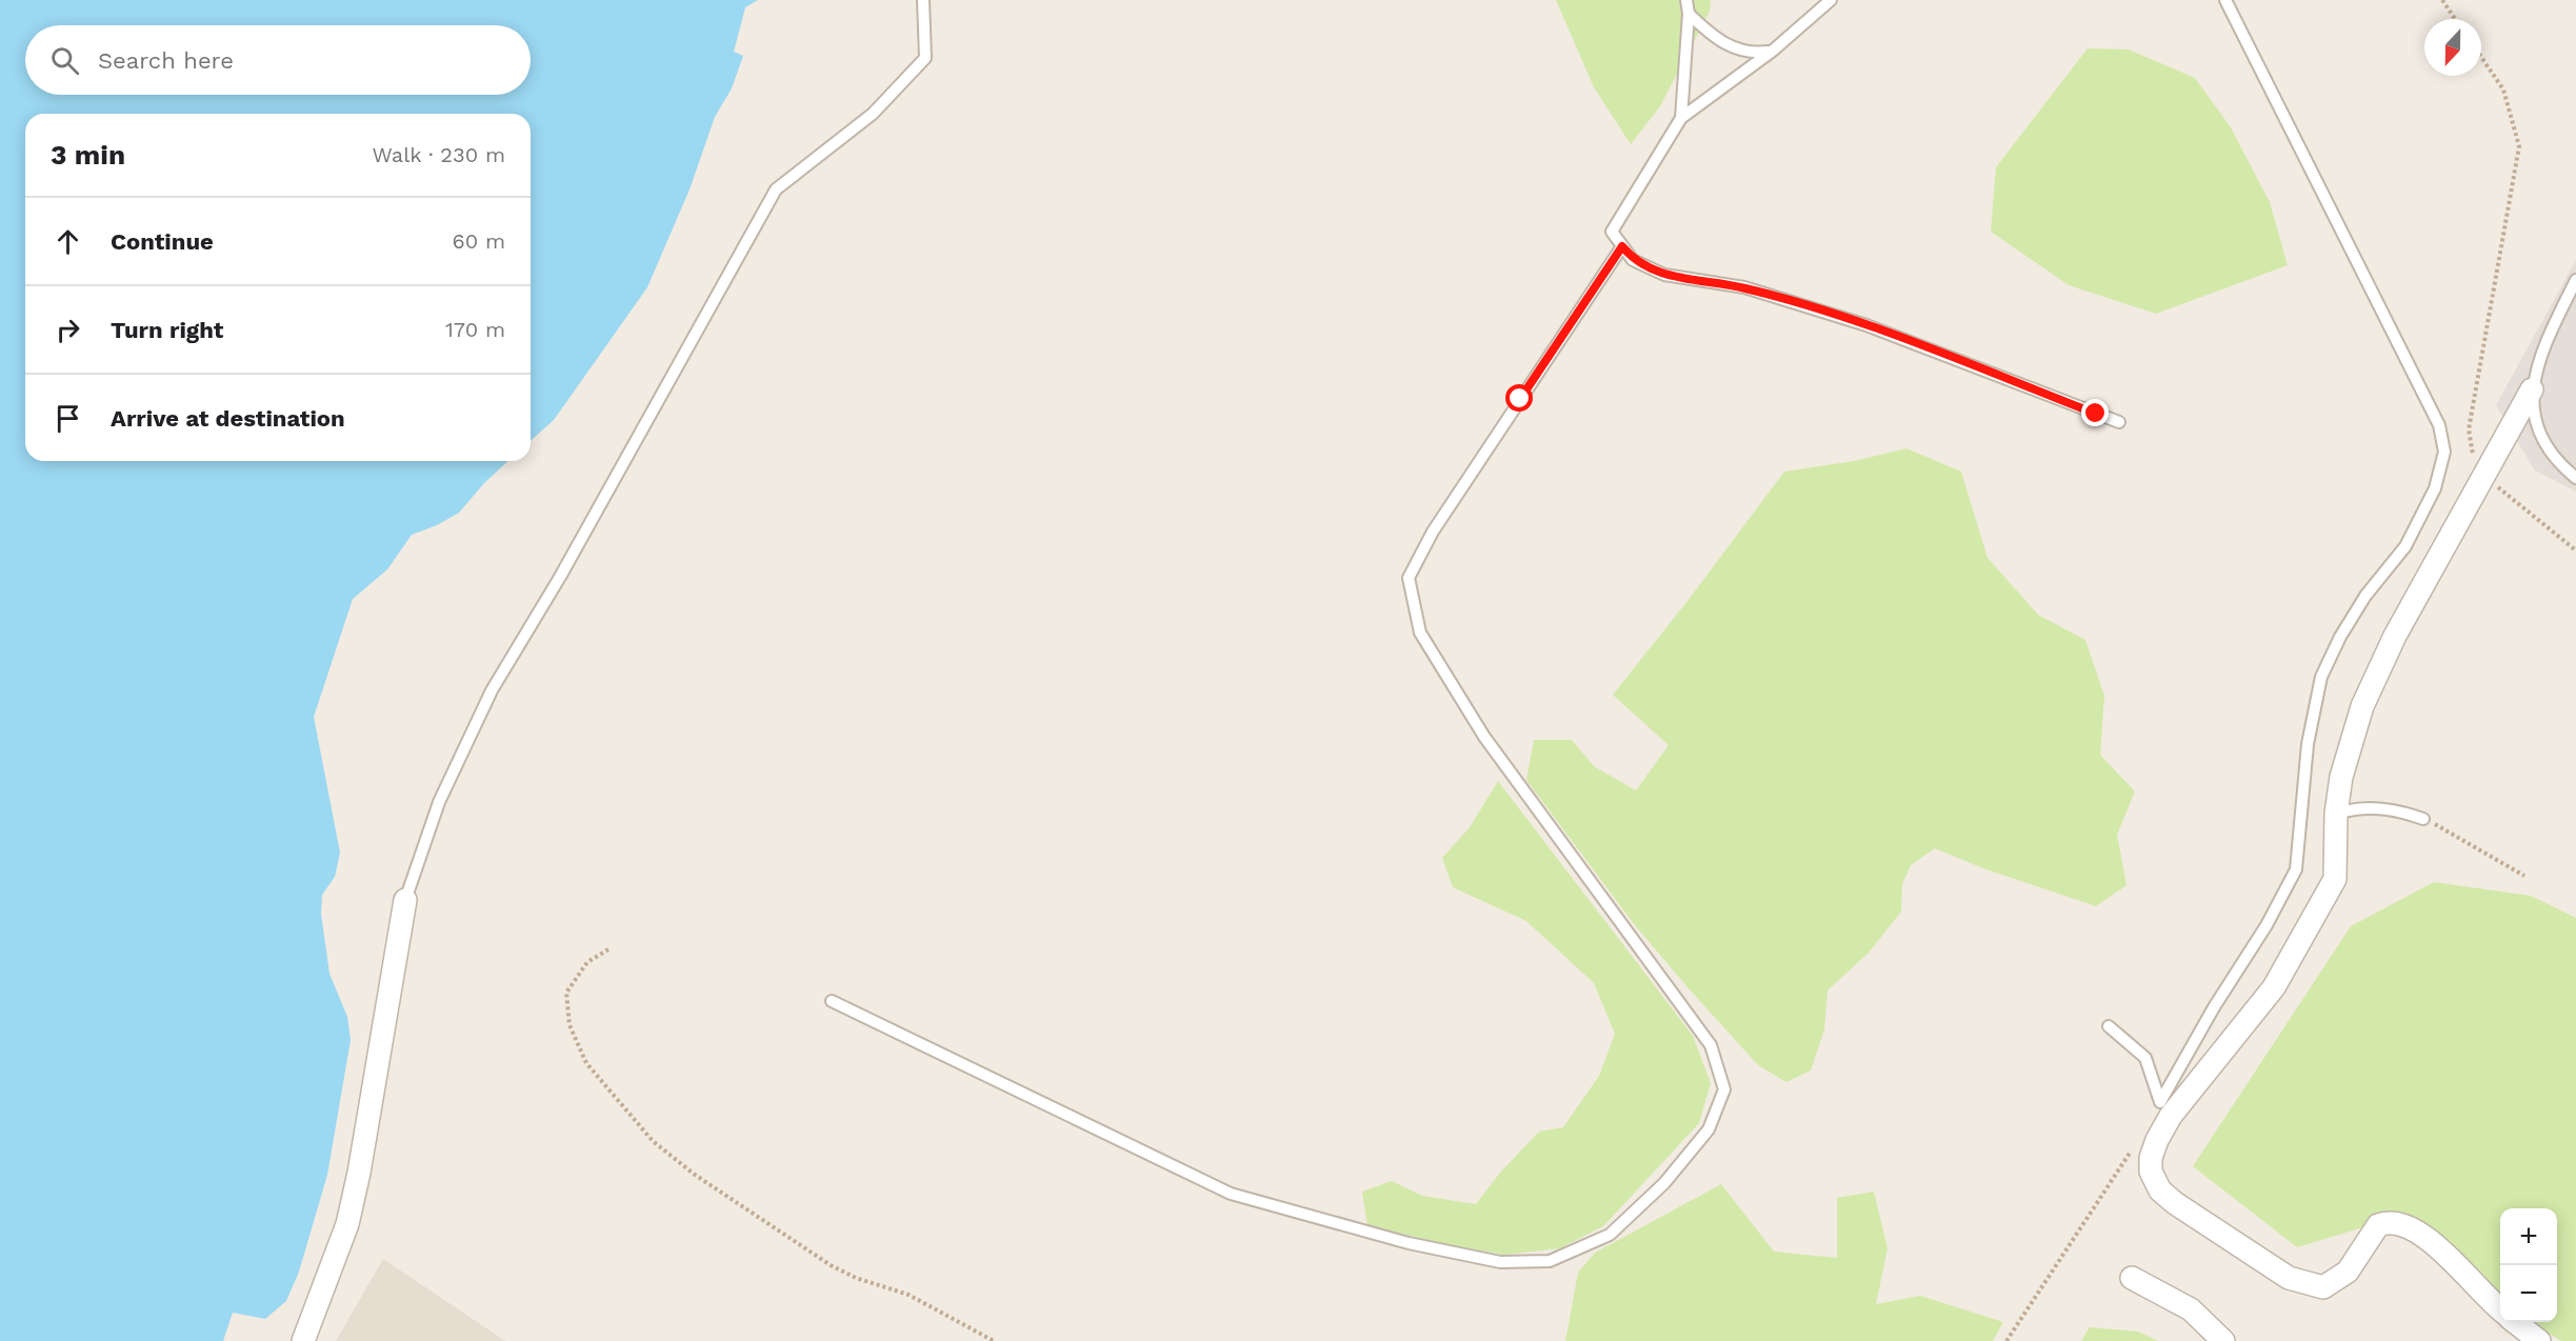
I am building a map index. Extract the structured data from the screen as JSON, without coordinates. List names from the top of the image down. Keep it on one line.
{"north":"bottom","page":{"search":"Search here","heading":["3 min","Walk · 230 m"],"list":[["Continue","60 m"],["Turn right","170 m"],"Arrive at destination"],"map_buttons":["+","−"]}}
